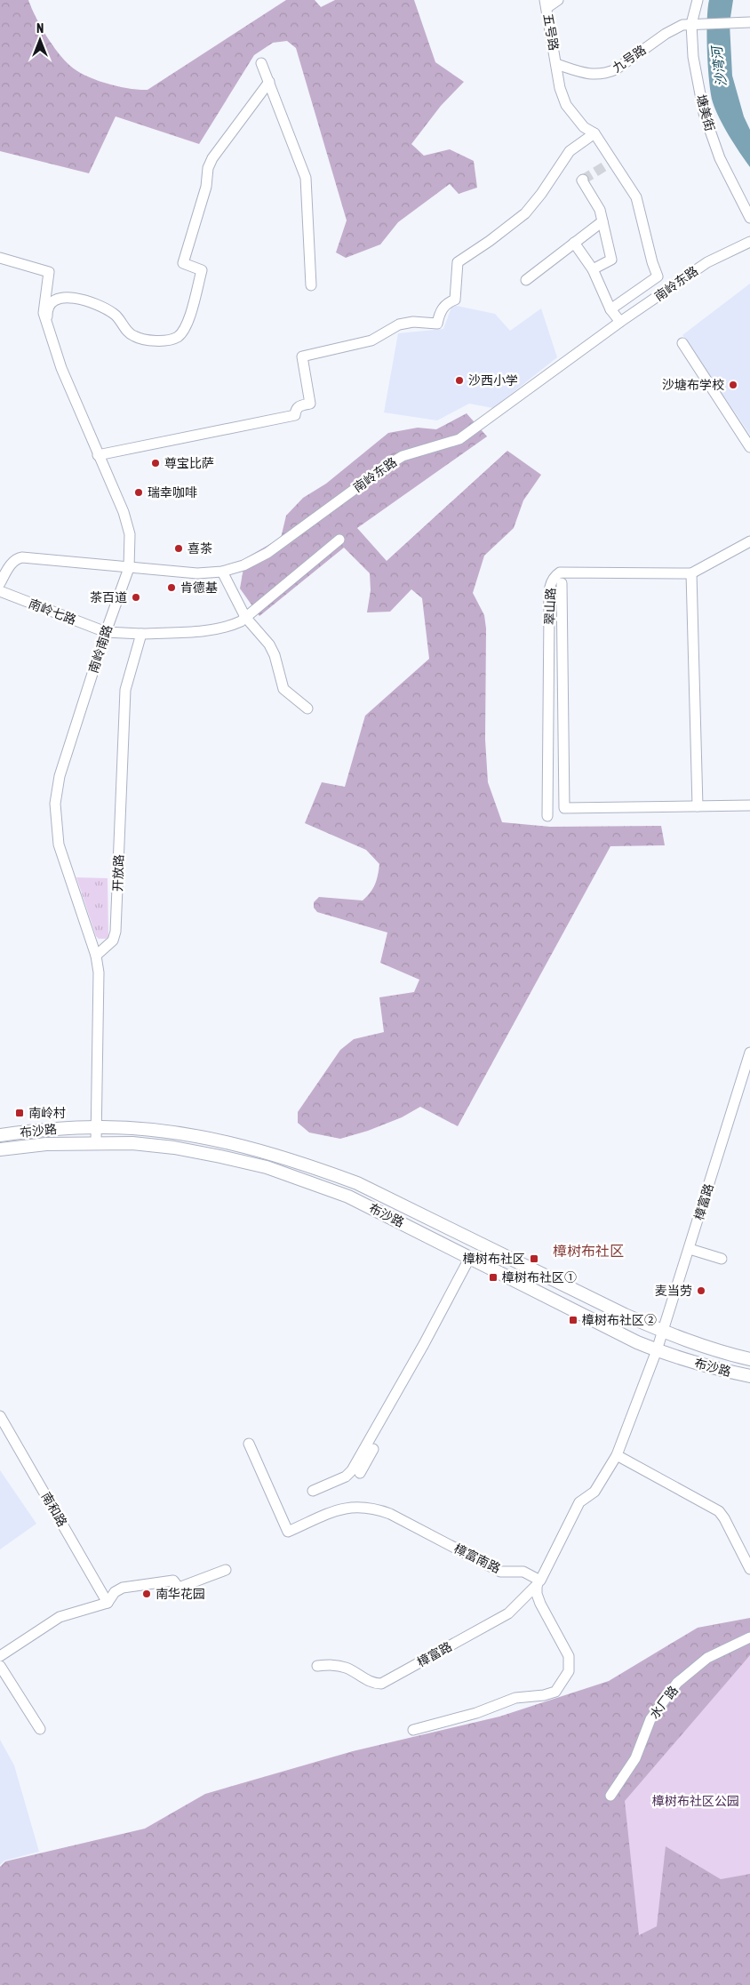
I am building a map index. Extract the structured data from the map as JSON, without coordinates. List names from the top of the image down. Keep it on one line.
{"streets":{"main road":["布沙路"],"street":["五号路","九号路","塘美街","南岭东路","翠山路","南岭七路","南岭南路","开放路","樟富路","南和路","樟富南路","水厂路"]},"crossings":[["五号路","九号路"],["九号路","塘美街"],["南岭东路","南岭南路"],["南岭七路","南岭南路"],["南岭南路","开放路"],["布沙路","樟富路"],["樟富路","樟富南路"]],"districts":["樟树布社区"],"water":["沙湾河"],"parks":["樟树布社区公园"],"places":{"other":["沙西小学","沙塘布学校","尊宝比萨","瑞幸咖啡","喜茶","肯德基","茶百道","麦当劳","南华花园"],"transit":["南岭村","樟树布社区","樟树布社区①","樟树布社区②"]},"north":"top"}
